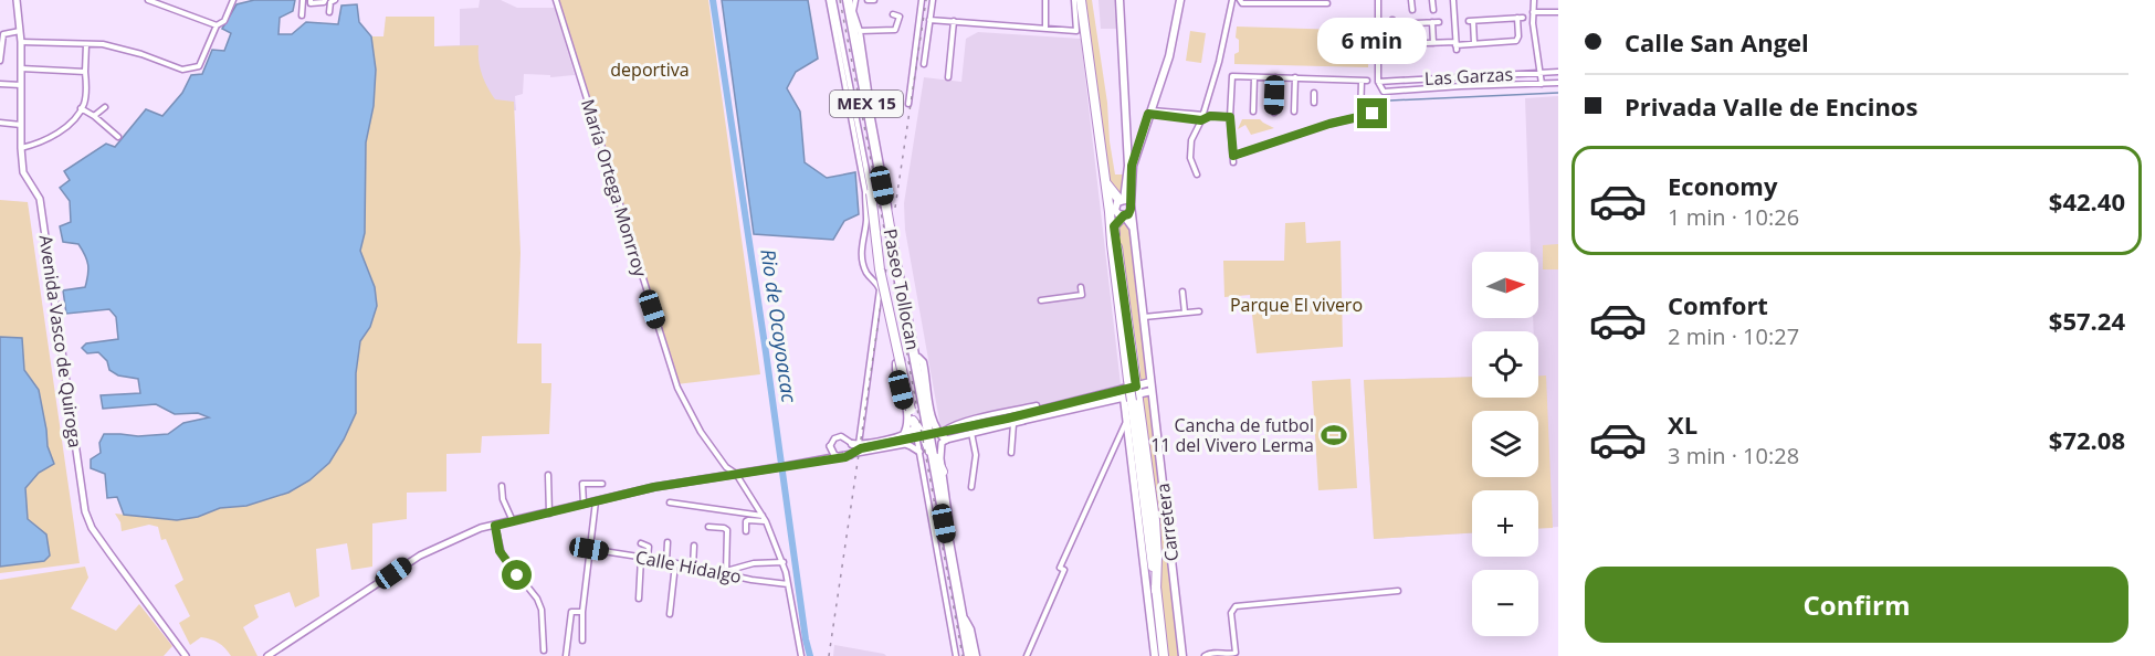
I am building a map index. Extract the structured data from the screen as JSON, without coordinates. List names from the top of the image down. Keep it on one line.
{"streets":{"highway":["MEX 15","Paseo Tollocan"],"main road":["Carretera"],"street":["Las Garzas","María Ortega Monrroy","Avenida Vasco de Quiroga","Calle Hidalgo"]},"crossings":[["María Ortega Monrroy","Calle Hidalgo"]],"water":["Rio de Ocoyoacac"],"parks":["deportiva","Parque El vivero"],"places":{"sports":["Cancha de futbol 11 del Vivero Lerma"]},"north":"right","page":{"banner":["Calle San Angel","Privada Valle de Encinos"],"bubble":"6 min","list":[{"name":"Economy","note":"1 min · 10:26","value":"$42.40"},{"name":"Comfort","note":"2 min · 10:27","value":"$57.24"},{"name":"XL","note":"3 min · 10:28","value":"$72.08"}],"map_buttons":["+","−"],"buttons":"Confirm"}}
